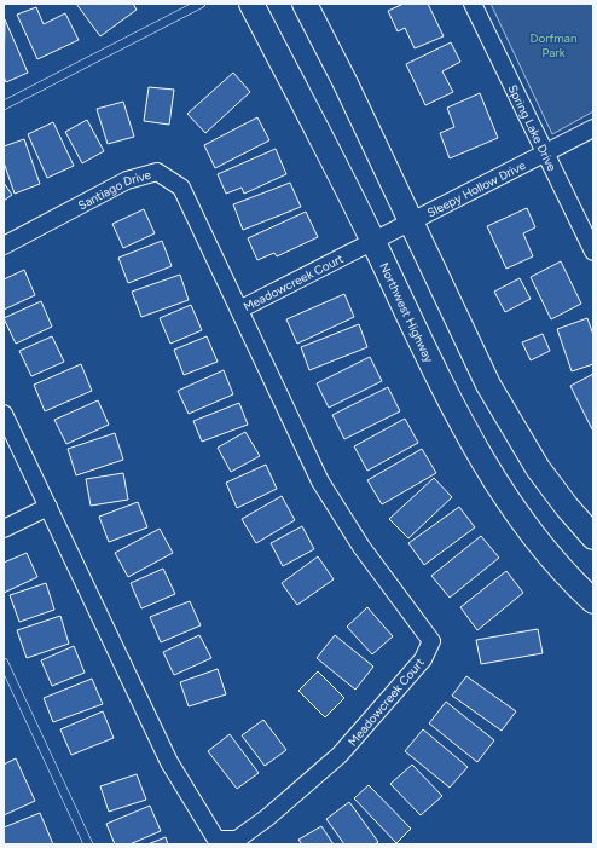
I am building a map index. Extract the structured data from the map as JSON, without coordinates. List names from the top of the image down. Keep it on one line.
{"streets":{"main road":["Northwest Highway"],"street":["Spring Lake Drive","Sleepy Hollow Drive","Santiago Drive","Meadowcreek Court"]},"crossings":[["Spring Lake Drive","Sleepy Hollow Drive"],["Sleepy Hollow Drive","Meadowcreek Court"],["Santiago Drive","Meadowcreek Court"],["Meadowcreek Court","Northwest Highway"]],"parks":["Dorfman Park"]}
